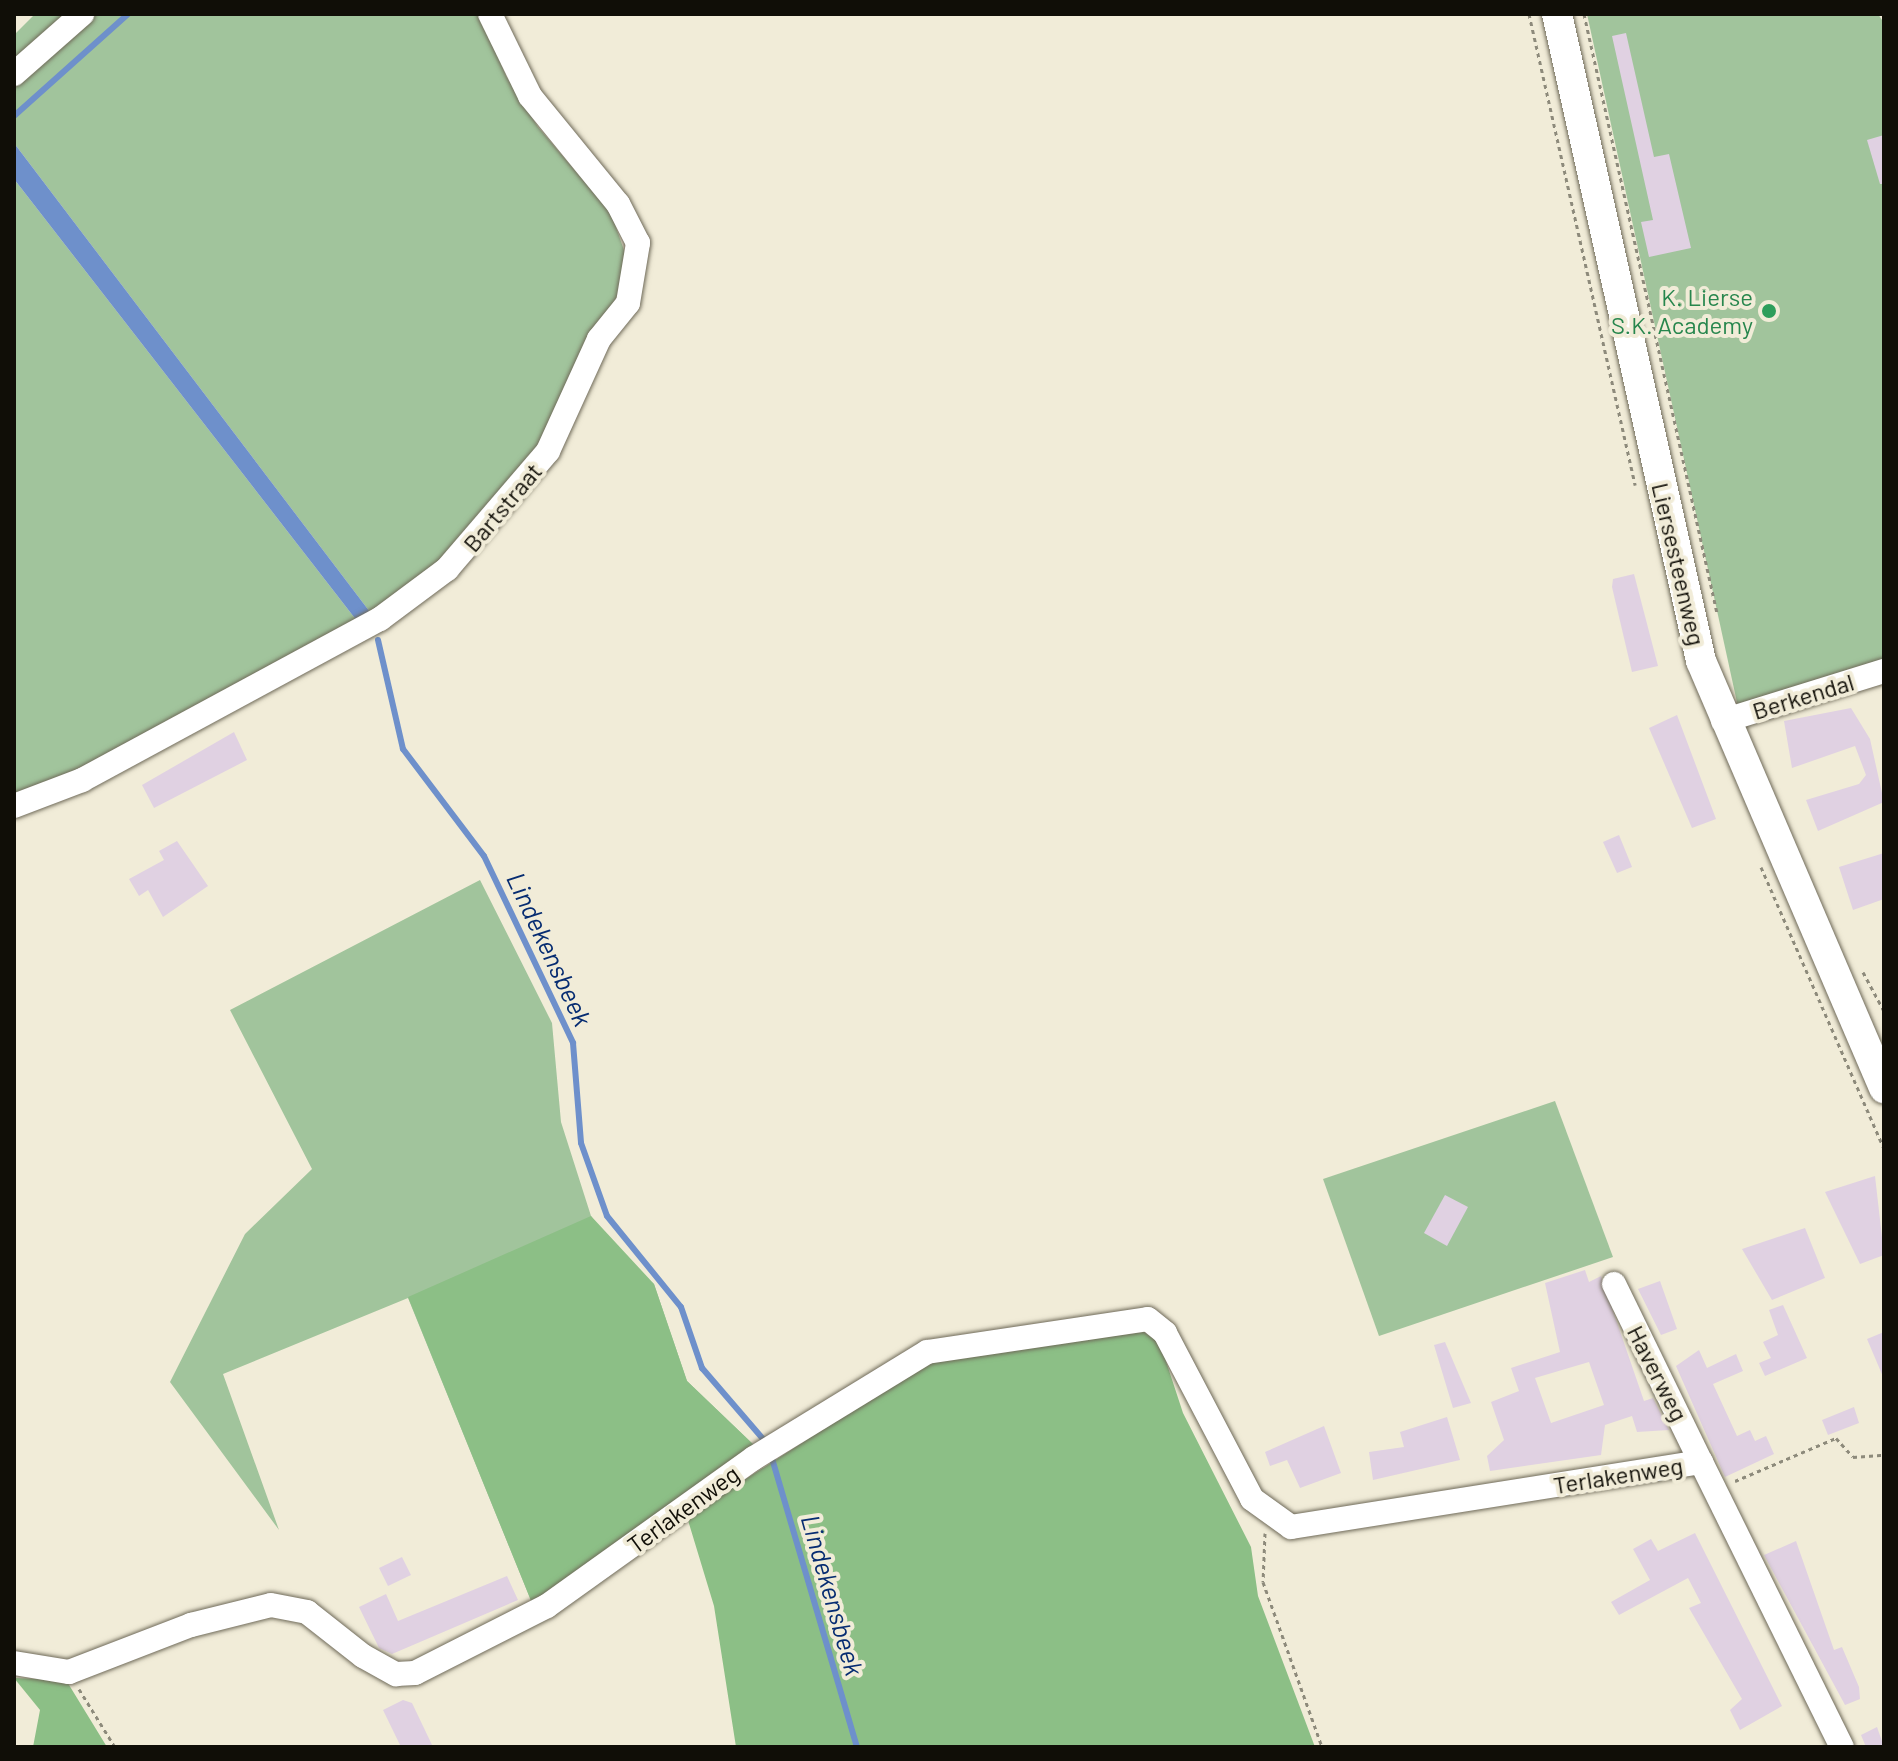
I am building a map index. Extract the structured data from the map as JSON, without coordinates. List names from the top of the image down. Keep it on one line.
{"streets":{"main road":["Liersesteenweg"],"street":["Bartstraat","Berkendal","Haverweg","Terlakenweg"]},"crossings":[["Liersesteenweg","Berkendal"],["Haverweg","Terlakenweg"]],"water":["Lindekensbeek"],"places":["K. Lierse S.K. Academy"]}
